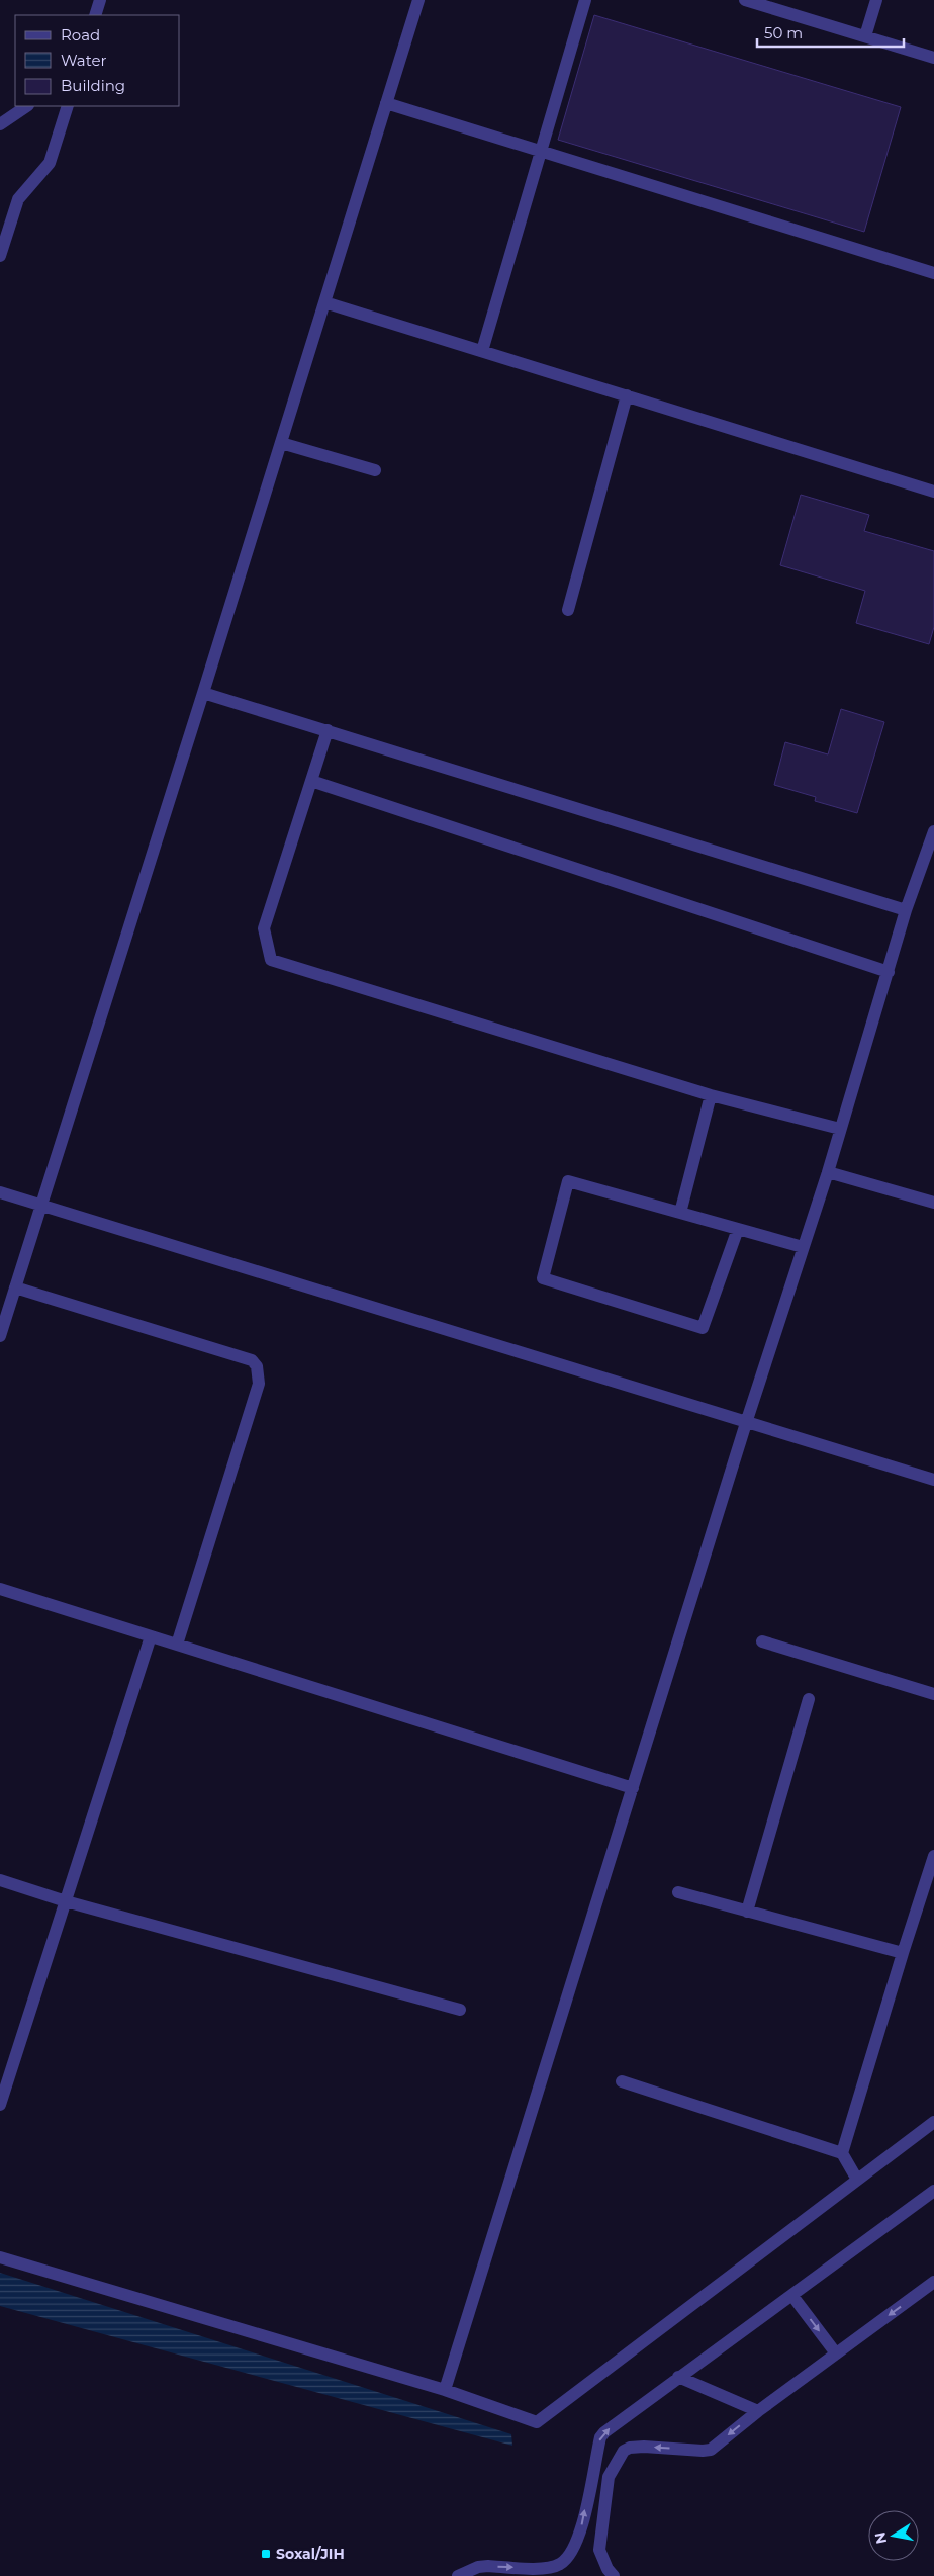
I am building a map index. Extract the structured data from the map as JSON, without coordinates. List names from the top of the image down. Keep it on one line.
{"places":{"transit":["Soxal/JIH"]},"legend":["Road","Water","Building"],"scale_bar":"50 m","north":"left"}
